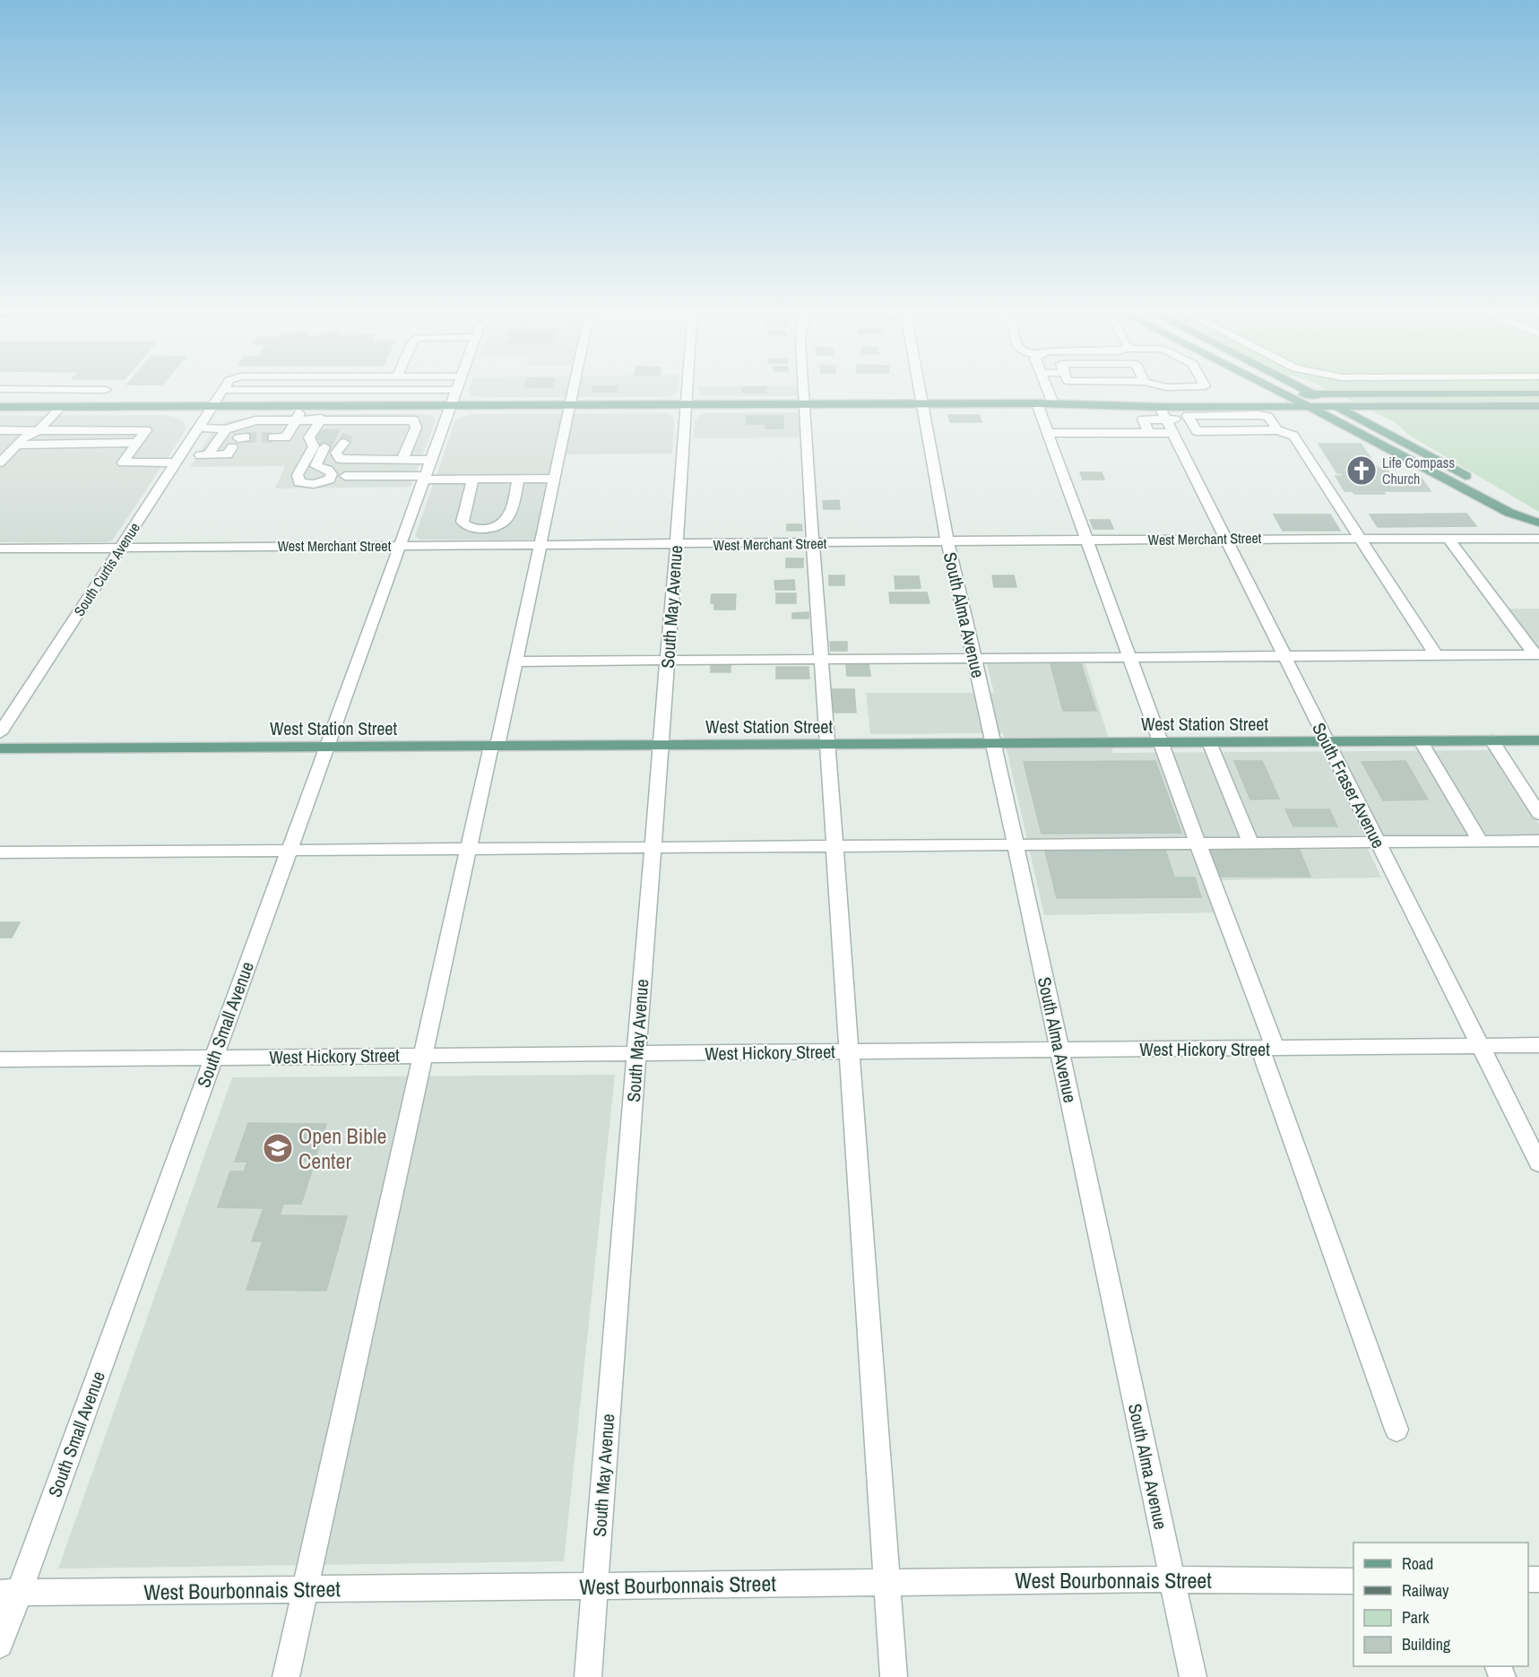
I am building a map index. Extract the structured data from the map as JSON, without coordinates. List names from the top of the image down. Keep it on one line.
{"streets":{"main road":["West Station Street"],"street":["West Merchant Street","South Curtis Avenue","South May Avenue","South Alma Avenue","South Fraser Avenue","South Small Avenue","West Hickory Street","West Bourbonnais Street"]},"crossings":[["West Merchant Street","South Curtis Avenue"],["West Merchant Street","South May Avenue"],["West Merchant Street","South Alma Avenue"],["West Merchant Street","South Fraser Avenue"],["West Merchant Street","South Small Avenue"],["South May Avenue","West Station Street"],["South May Avenue","West Hickory Street"],["South May Avenue","West Bourbonnais Street"],["South Alma Avenue","West Station Street"],["South Alma Avenue","West Hickory Street"],["South Alma Avenue","West Bourbonnais Street"],["West Station Street","South Fraser Avenue"],["West Station Street","South Small Avenue"],["South Fraser Avenue","West Hickory Street"],["South Small Avenue","West Hickory Street"],["South Small Avenue","West Bourbonnais Street"]],"places":{"church":["Life Compass Church"],"school or university":["Open Bible Center"]},"legend":["Road","Railway","Park","Building"]}
